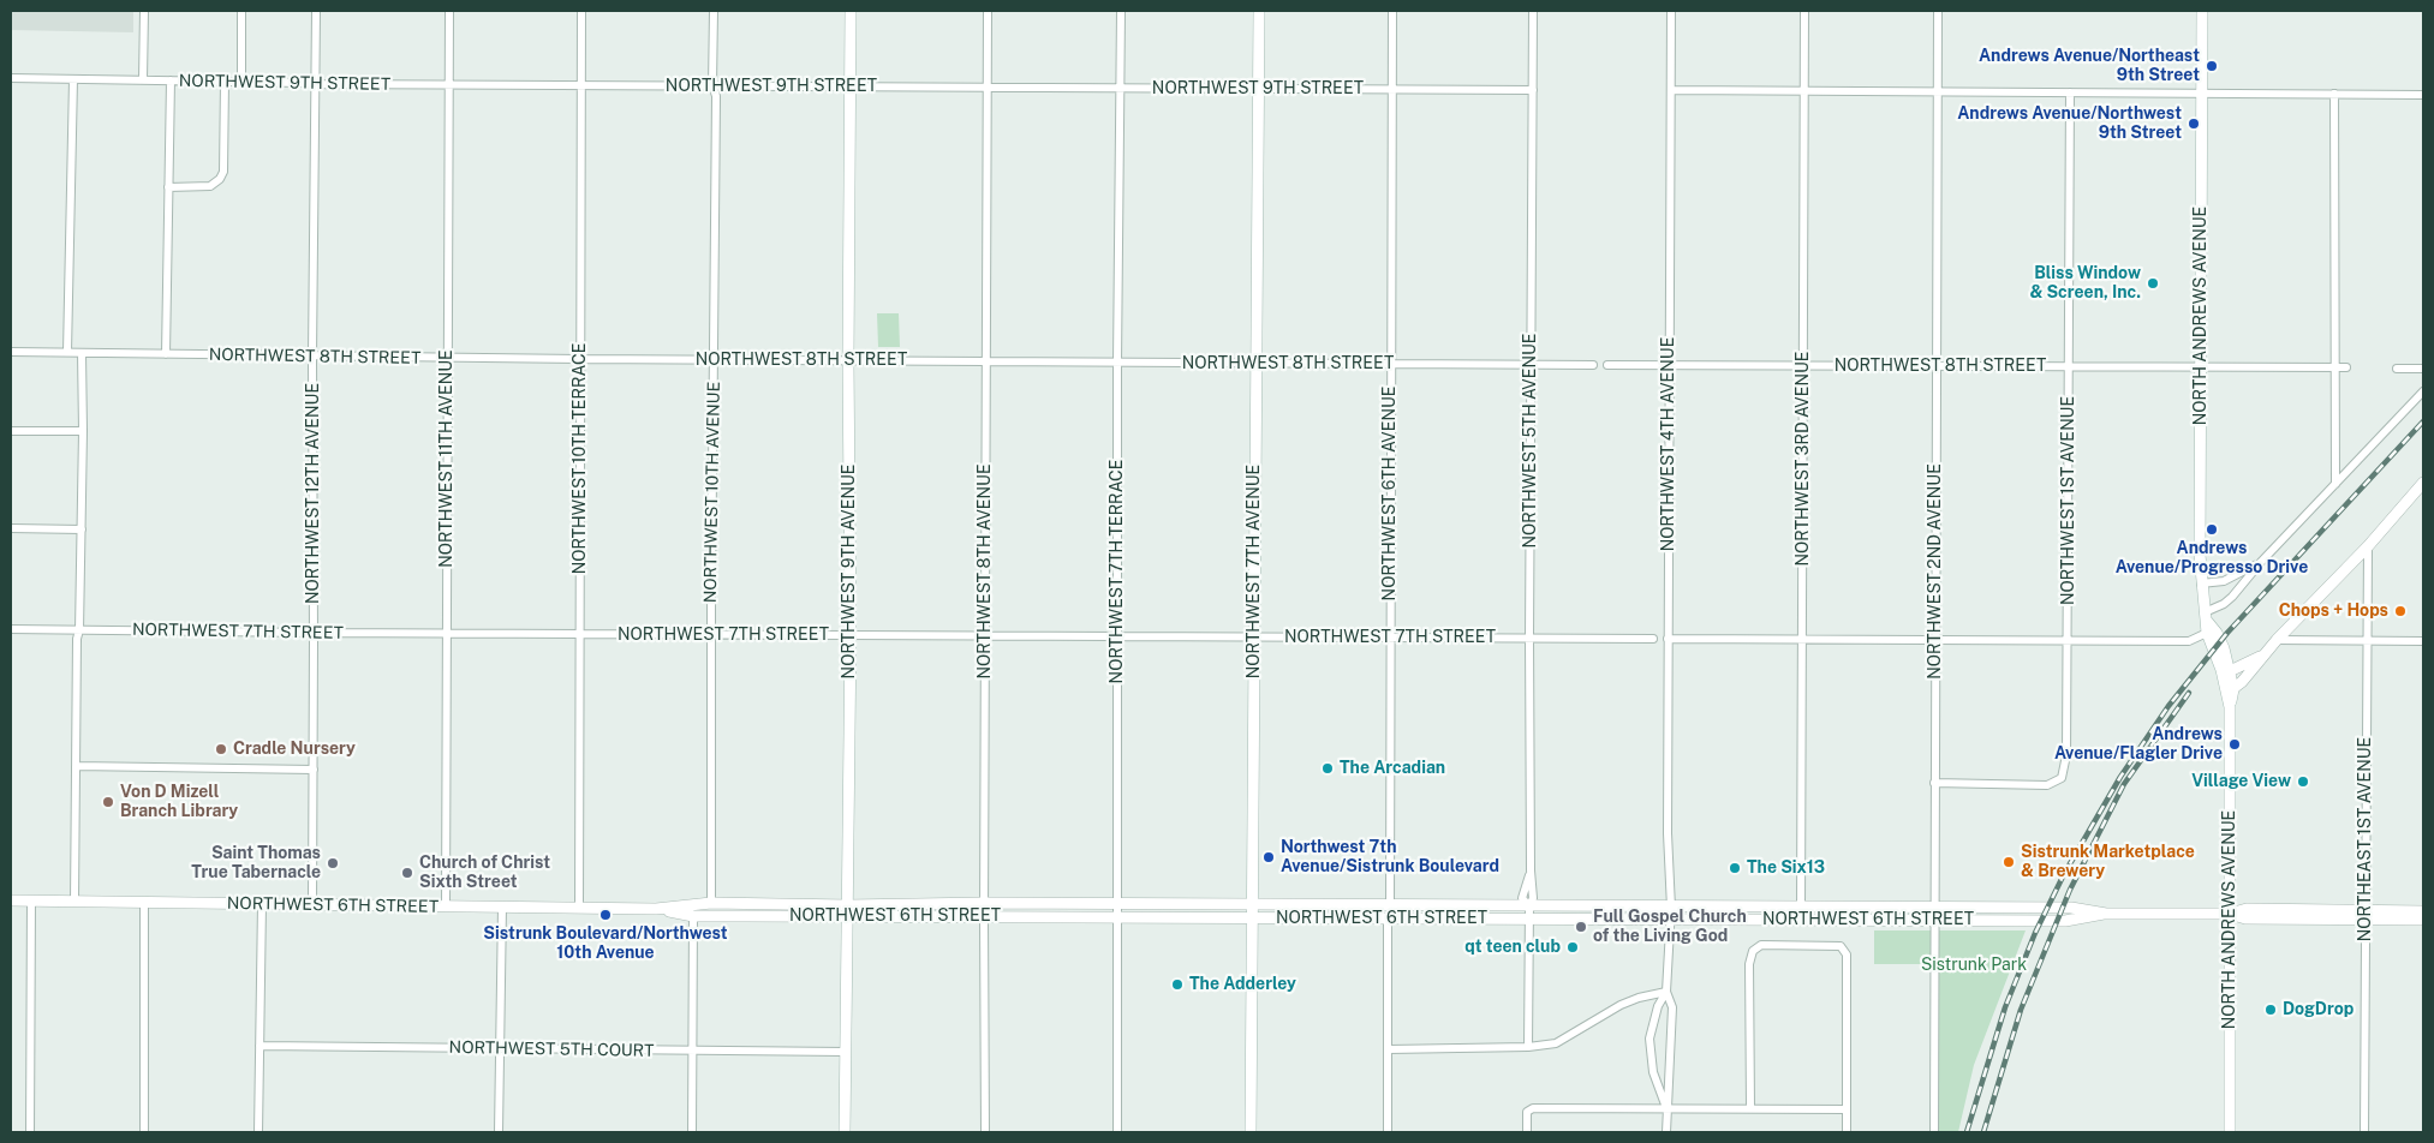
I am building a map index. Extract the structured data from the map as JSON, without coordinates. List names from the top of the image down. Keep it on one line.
{"streets":{"street":["NORTHWEST 9TH STREET","NORTH ANDREWS AVENUE","NORTHWEST 8TH STREET","NORTHWEST 5TH AVENUE","NORTHWEST 4TH AVENUE","NORTHWEST 11TH AVENUE","NORTHWEST 10TH TERRACE","NORTHWEST 3RD AVENUE","NORTHWEST 10TH AVENUE","NORTHWEST 12TH AVENUE","NORTHWEST 6TH AVENUE","NORTHWEST 1ST AVENUE","NORTHWEST 9TH AVENUE","NORTHWEST 8TH AVENUE","NORTHWEST 7TH TERRACE","NORTHWEST 7TH AVENUE","NORTHWEST 2ND AVENUE","NORTHWEST 7TH STREET","NORTHEAST 1ST AVENUE","NORTHWEST 6TH STREET","NORTHWEST 5TH COURT"]},"crossings":[["NORTHWEST 9TH STREET","NORTHWEST 5TH AVENUE"],["NORTHWEST 9TH STREET","NORTHWEST 11TH AVENUE"],["NORTHWEST 9TH STREET","NORTHWEST 10TH TERRACE"],["NORTHWEST 9TH STREET","NORTHWEST 10TH AVENUE"],["NORTHWEST 9TH STREET","NORTHWEST 12TH AVENUE"],["NORTHWEST 9TH STREET","NORTHWEST 6TH AVENUE"],["NORTHWEST 9TH STREET","NORTHWEST 9TH AVENUE"],["NORTHWEST 9TH STREET","NORTHWEST 8TH AVENUE"],["NORTHWEST 9TH STREET","NORTHWEST 7TH TERRACE"],["NORTHWEST 9TH STREET","NORTHWEST 7TH AVENUE"],["NORTH ANDREWS AVENUE","NORTHWEST 8TH STREET"],["NORTH ANDREWS AVENUE","NORTHWEST 6TH STREET"],["NORTHWEST 8TH STREET","NORTHWEST 5TH AVENUE"],["NORTHWEST 8TH STREET","NORTHWEST 4TH AVENUE"],["NORTHWEST 8TH STREET","NORTHWEST 11TH AVENUE"],["NORTHWEST 8TH STREET","NORTHWEST 10TH TERRACE"],["NORTHWEST 8TH STREET","NORTHWEST 3RD AVENUE"],["NORTHWEST 8TH STREET","NORTHWEST 10TH AVENUE"],["NORTHWEST 8TH STREET","NORTHWEST 12TH AVENUE"],["NORTHWEST 8TH STREET","NORTHWEST 6TH AVENUE"],["NORTHWEST 8TH STREET","NORTHWEST 1ST AVENUE"],["NORTHWEST 8TH STREET","NORTHWEST 9TH AVENUE"],["NORTHWEST 8TH STREET","NORTHWEST 8TH AVENUE"],["NORTHWEST 8TH STREET","NORTHWEST 7TH TERRACE"],["NORTHWEST 8TH STREET","NORTHWEST 7TH AVENUE"],["NORTHWEST 8TH STREET","NORTHWEST 2ND AVENUE"],["NORTHWEST 5TH AVENUE","NORTHWEST 7TH STREET"],["NORTHWEST 5TH AVENUE","NORTHWEST 6TH STREET"],["NORTHWEST 4TH AVENUE","NORTHWEST 6TH STREET"],["NORTHWEST 11TH AVENUE","NORTHWEST 7TH STREET"],["NORTHWEST 11TH AVENUE","NORTHWEST 6TH STREET"],["NORTHWEST 10TH TERRACE","NORTHWEST 7TH STREET"],["NORTHWEST 10TH TERRACE","NORTHWEST 6TH STREET"],["NORTHWEST 3RD AVENUE","NORTHWEST 6TH STREET"],["NORTHWEST 10TH AVENUE","NORTHWEST 7TH STREET"],["NORTHWEST 10TH AVENUE","NORTHWEST 6TH STREET"],["NORTHWEST 12TH AVENUE","NORTHWEST 7TH STREET"],["NORTHWEST 12TH AVENUE","NORTHWEST 6TH STREET"],["NORTHWEST 6TH AVENUE","NORTHWEST 7TH STREET"],["NORTHWEST 6TH AVENUE","NORTHWEST 6TH STREET"],["NORTHWEST 1ST AVENUE","NORTHWEST 2ND AVENUE"],["NORTHWEST 9TH AVENUE","NORTHWEST 7TH STREET"],["NORTHWEST 9TH AVENUE","NORTHWEST 6TH STREET"],["NORTHWEST 9TH AVENUE","NORTHWEST 5TH COURT"],["NORTHWEST 8TH AVENUE","NORTHWEST 7TH STREET"],["NORTHWEST 8TH AVENUE","NORTHWEST 6TH STREET"],["NORTHWEST 7TH TERRACE","NORTHWEST 7TH STREET"],["NORTHWEST 7TH TERRACE","NORTHWEST 6TH STREET"],["NORTHWEST 7TH AVENUE","NORTHWEST 7TH STREET"],["NORTHWEST 7TH AVENUE","NORTHWEST 6TH STREET"],["NORTHWEST 2ND AVENUE","NORTHWEST 6TH STREET"],["NORTHEAST 1ST AVENUE","NORTHWEST 6TH STREET"]],"parks":["Sistrunk Park"],"places":["Andrews Avenue/Northeast 9th Street","Andrews Avenue/Northwest 9th Street","Bliss Window & Screen, Inc.","Andrews Avenue/Progresso Drive","Chops + Hops","Andrews Avenue/Flagler Drive","Cradle Nursery","The Arcadian","Village View","Von D Mizell Branch Library","Northwest 7th Avenue/Sistrunk Boulevard","Sistrunk Marketplace & Brewery","Saint Thomas True Tabernacle","The Six13","Church of Christ Sixth Street","Sistrunk Boulevard/Northwest 10th Avenue","Full Gospel Church of the Living God","qt teen club","The Adderley","DogDrop"]}
